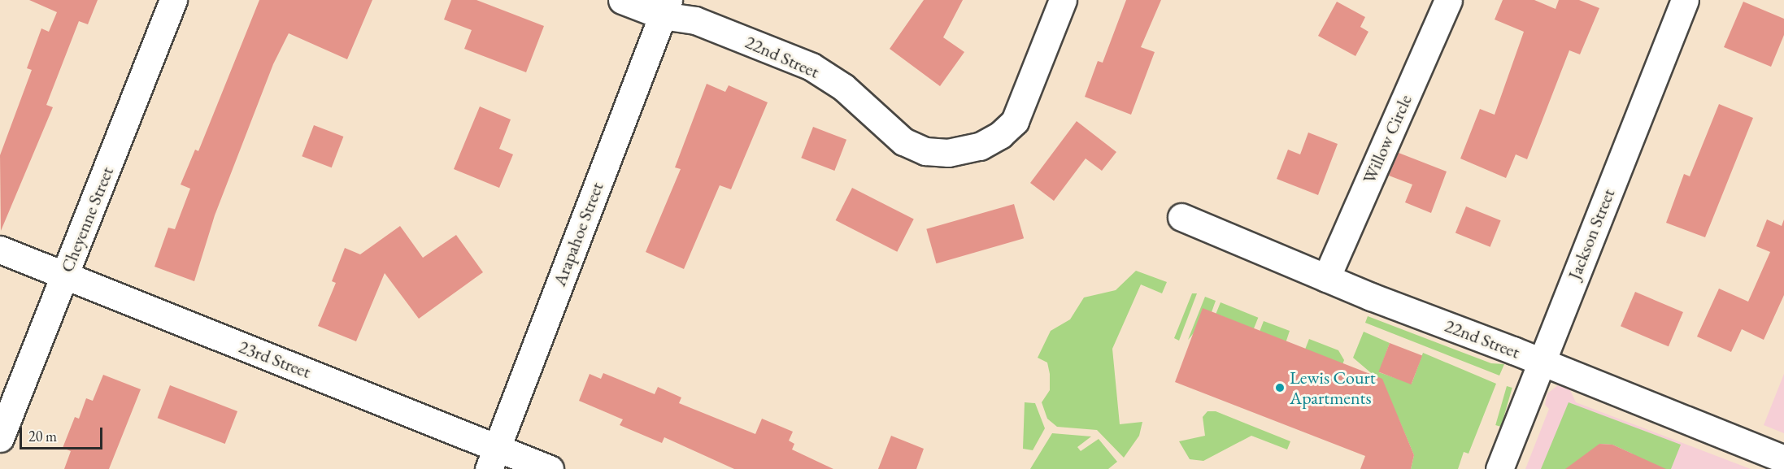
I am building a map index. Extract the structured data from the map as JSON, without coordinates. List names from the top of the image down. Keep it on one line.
{"streets":{"street":["22nd Street","Willow Circle","Cheyenne Street","Arapahoe Street","Jackson Street","23rd Street"]},"crossings":[["22nd Street","Willow Circle"],["22nd Street","Arapahoe Street"],["22nd Street","Jackson Street"],["Cheyenne Street","23rd Street"],["Arapahoe Street","23rd Street"]],"places":["Lewis Court Apartments"],"scale_bar":"20 m"}
